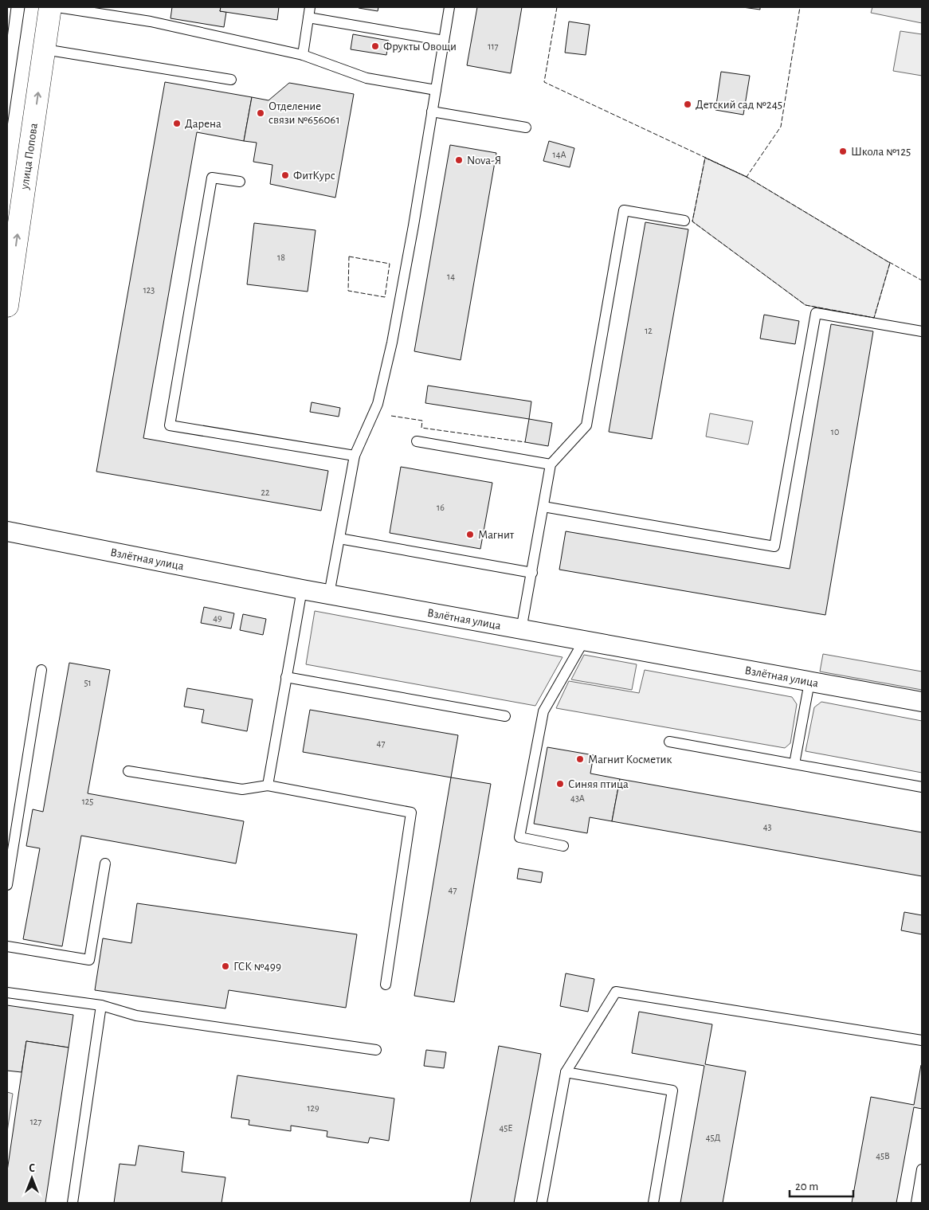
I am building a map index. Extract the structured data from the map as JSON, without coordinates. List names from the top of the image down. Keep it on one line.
{"streets":{"main road":["улица Попова"],"street":["Взлётная улица"]},"one_way":["улица Попова"],"places":["Фрукты Овощи","Детский сад №245","Отделение связи №656061","Дарена","Школа №125","Nova-Я","ФитКурс","Магнит","Магнит Косметик","Синяя птица","ГСК №499"],"house_numbers":["117","14А","18","14","123","12","10","22","16","49","51","47","43А","125","43","47","129","127","45Е","45Д","45В"],"scale_bar":"20 m","north":"top"}
